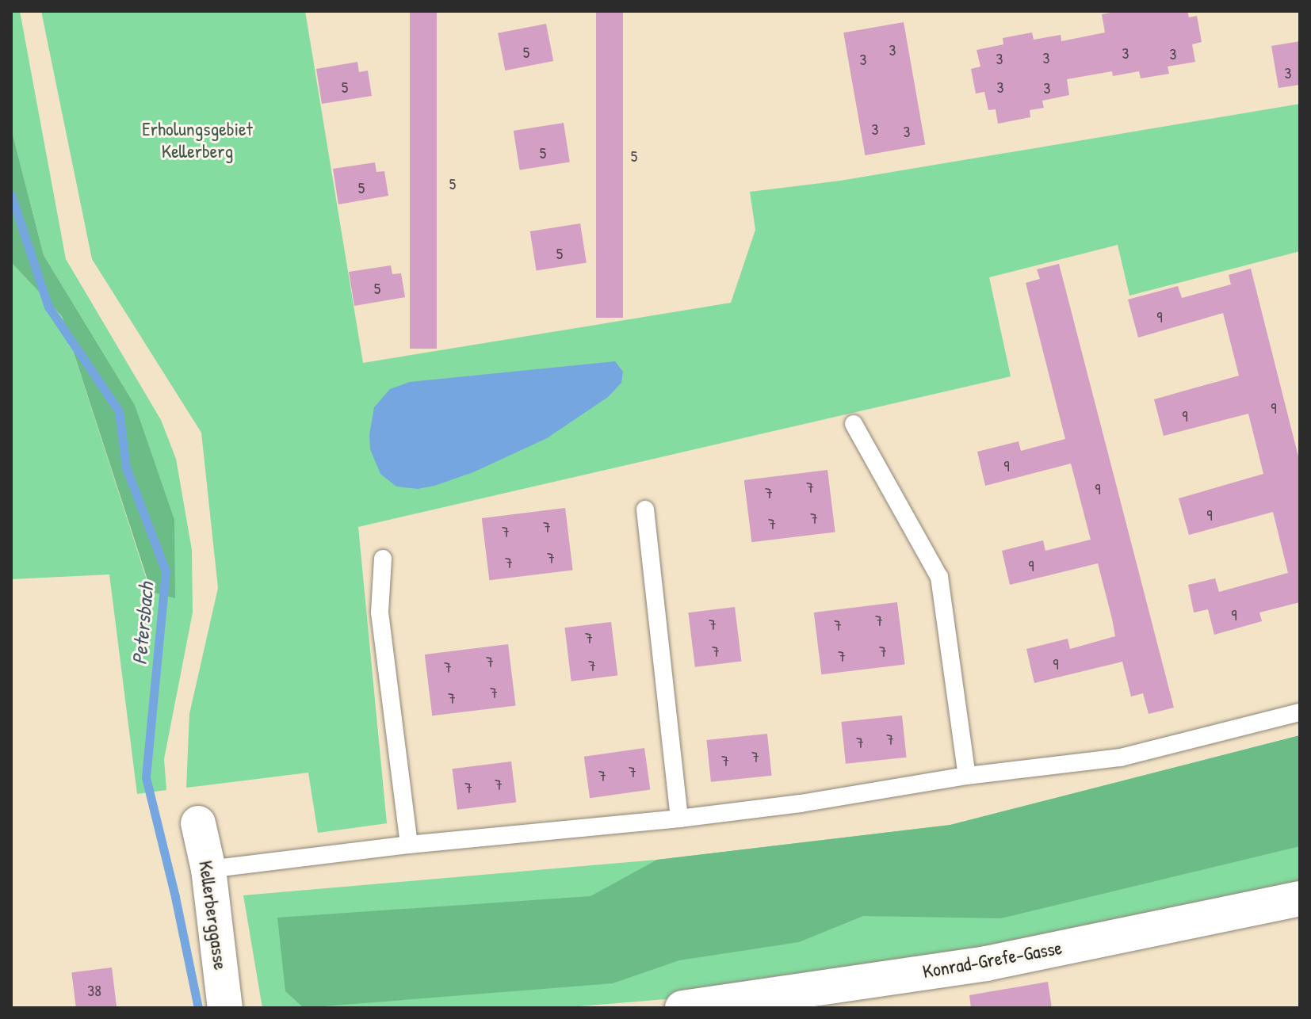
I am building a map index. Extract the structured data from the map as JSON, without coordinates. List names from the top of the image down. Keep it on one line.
{"streets":{"street":["Kellerberggasse","Konrad-Grefe-Gasse"]},"water":["Petersbach"],"parks":["Erholungsgebiet Kellerberg"],"house_numbers":["3","5","3","3","3","3","3","3","5","3","3","3","3","5","5","5","5","5","5","9","9","9","9","7","9","7","9","7","7","7","7","7","7","9","9","7","7","7","7","7","7","7","7","9","7","7","7","7","7","7","7","7","7","7","7","7","38"]}
